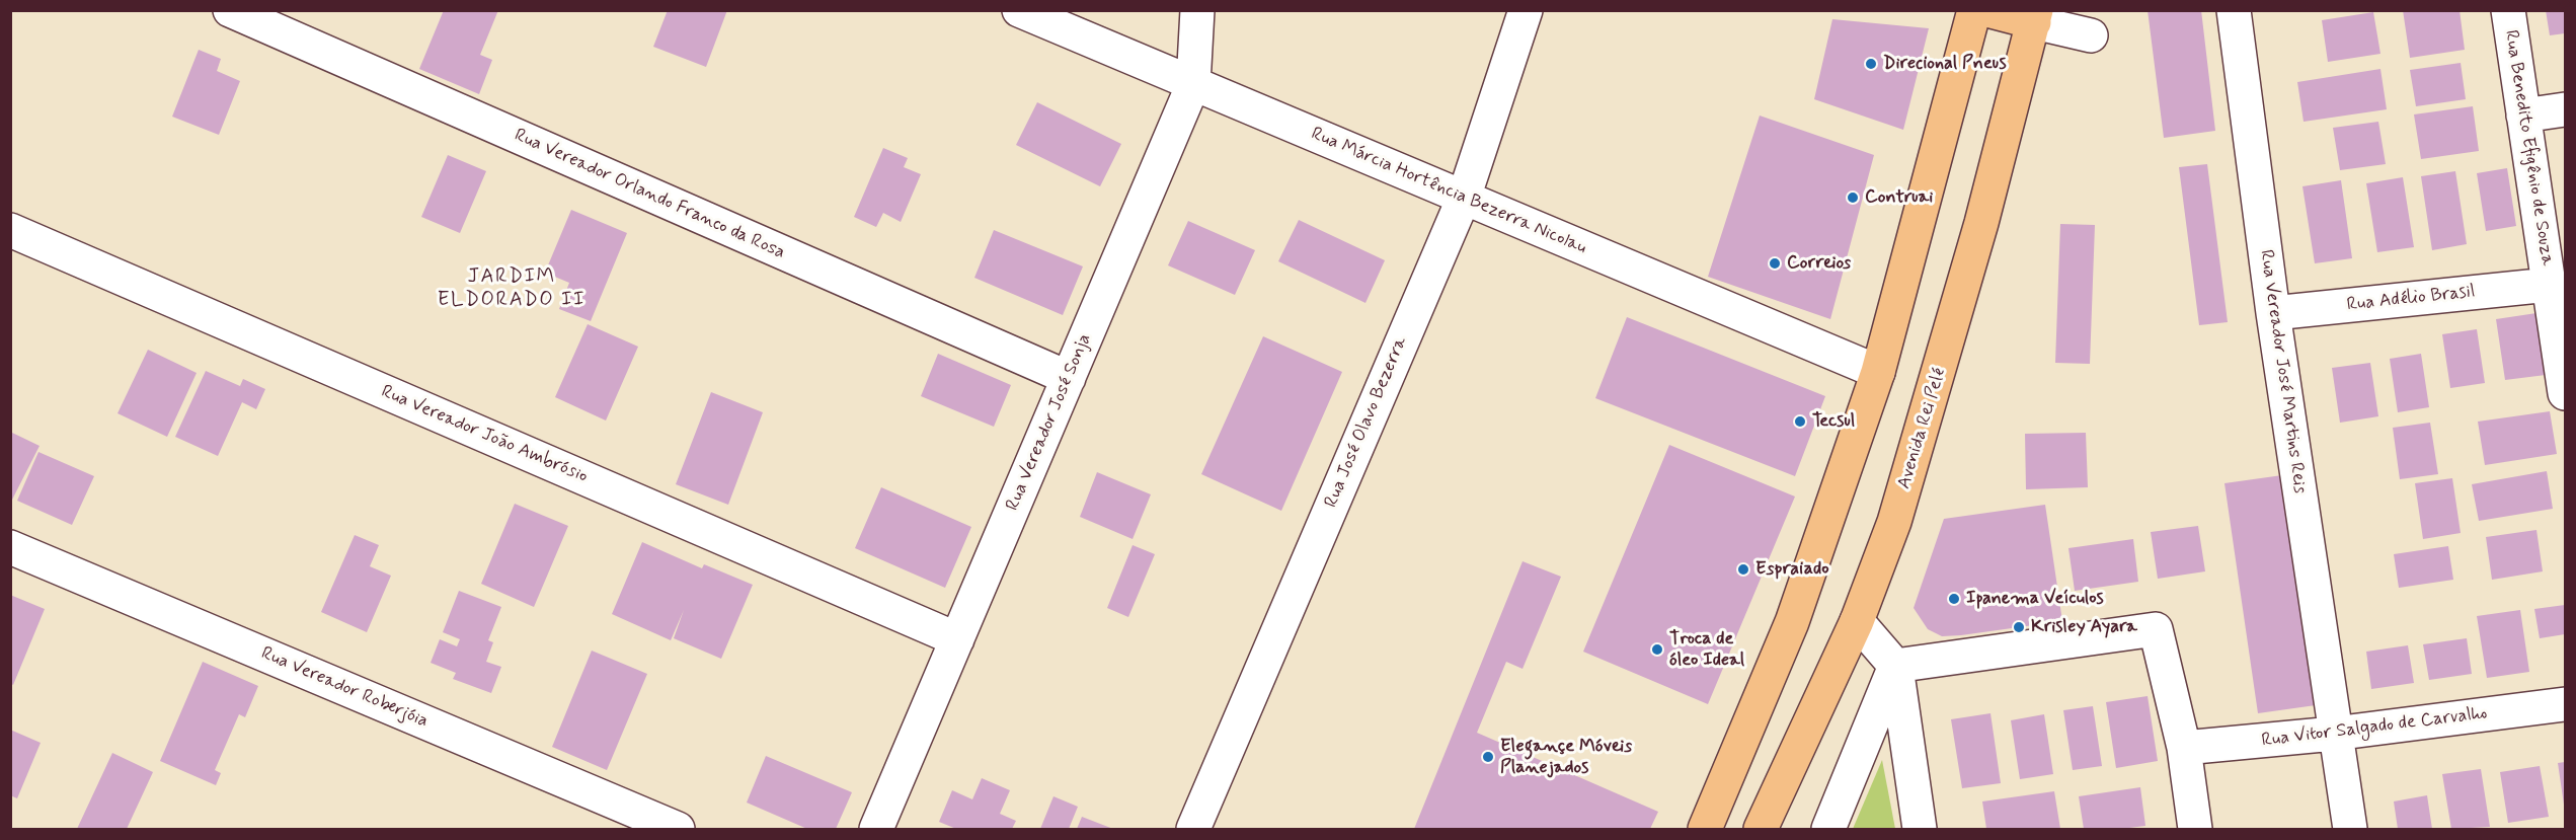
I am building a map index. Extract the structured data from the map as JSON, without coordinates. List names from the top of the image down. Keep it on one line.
{"streets":{"main road":["Avenida Rei Pelé"],"street":["Rua Benedito Efigênio de Souza","Rua Márcia Hortência Bezerra Nicolau","Rua Vereador Orlando Franco da Rosa","Rua Adélio Brasil","Rua Vereador José Martins Reis","Rua Vereador José Sonja","Rua José Olavo Bezerra","Rua Vereador João Ambrósio","Rua Vereador Roberjóia","Rua Vitor Salgado de Carvalho"]},"crossings":[["Rua Benedito Efigênio de Souza","Rua Adélio Brasil"],["Rua Márcia Hortência Bezerra Nicolau","Rua Vereador José Sonja"],["Rua Márcia Hortência Bezerra Nicolau","Rua José Olavo Bezerra"],["Rua Vereador Orlando Franco da Rosa","Rua Vereador José Sonja"],["Rua Adélio Brasil","Rua Vereador José Martins Reis"],["Rua Vereador José Martins Reis","Rua Vitor Salgado de Carvalho"],["Rua Vereador José Sonja","Rua Vereador João Ambrósio"]],"districts":["JARDIM ELDORADO II"],"places":["Direcional Pneus","Contruai","Correios","Tecsul","Espraiado","Ipanema Veículos","Krisley Ayara","Troca de óleo Ideal","Elegançe Móveis Planejados"]}
